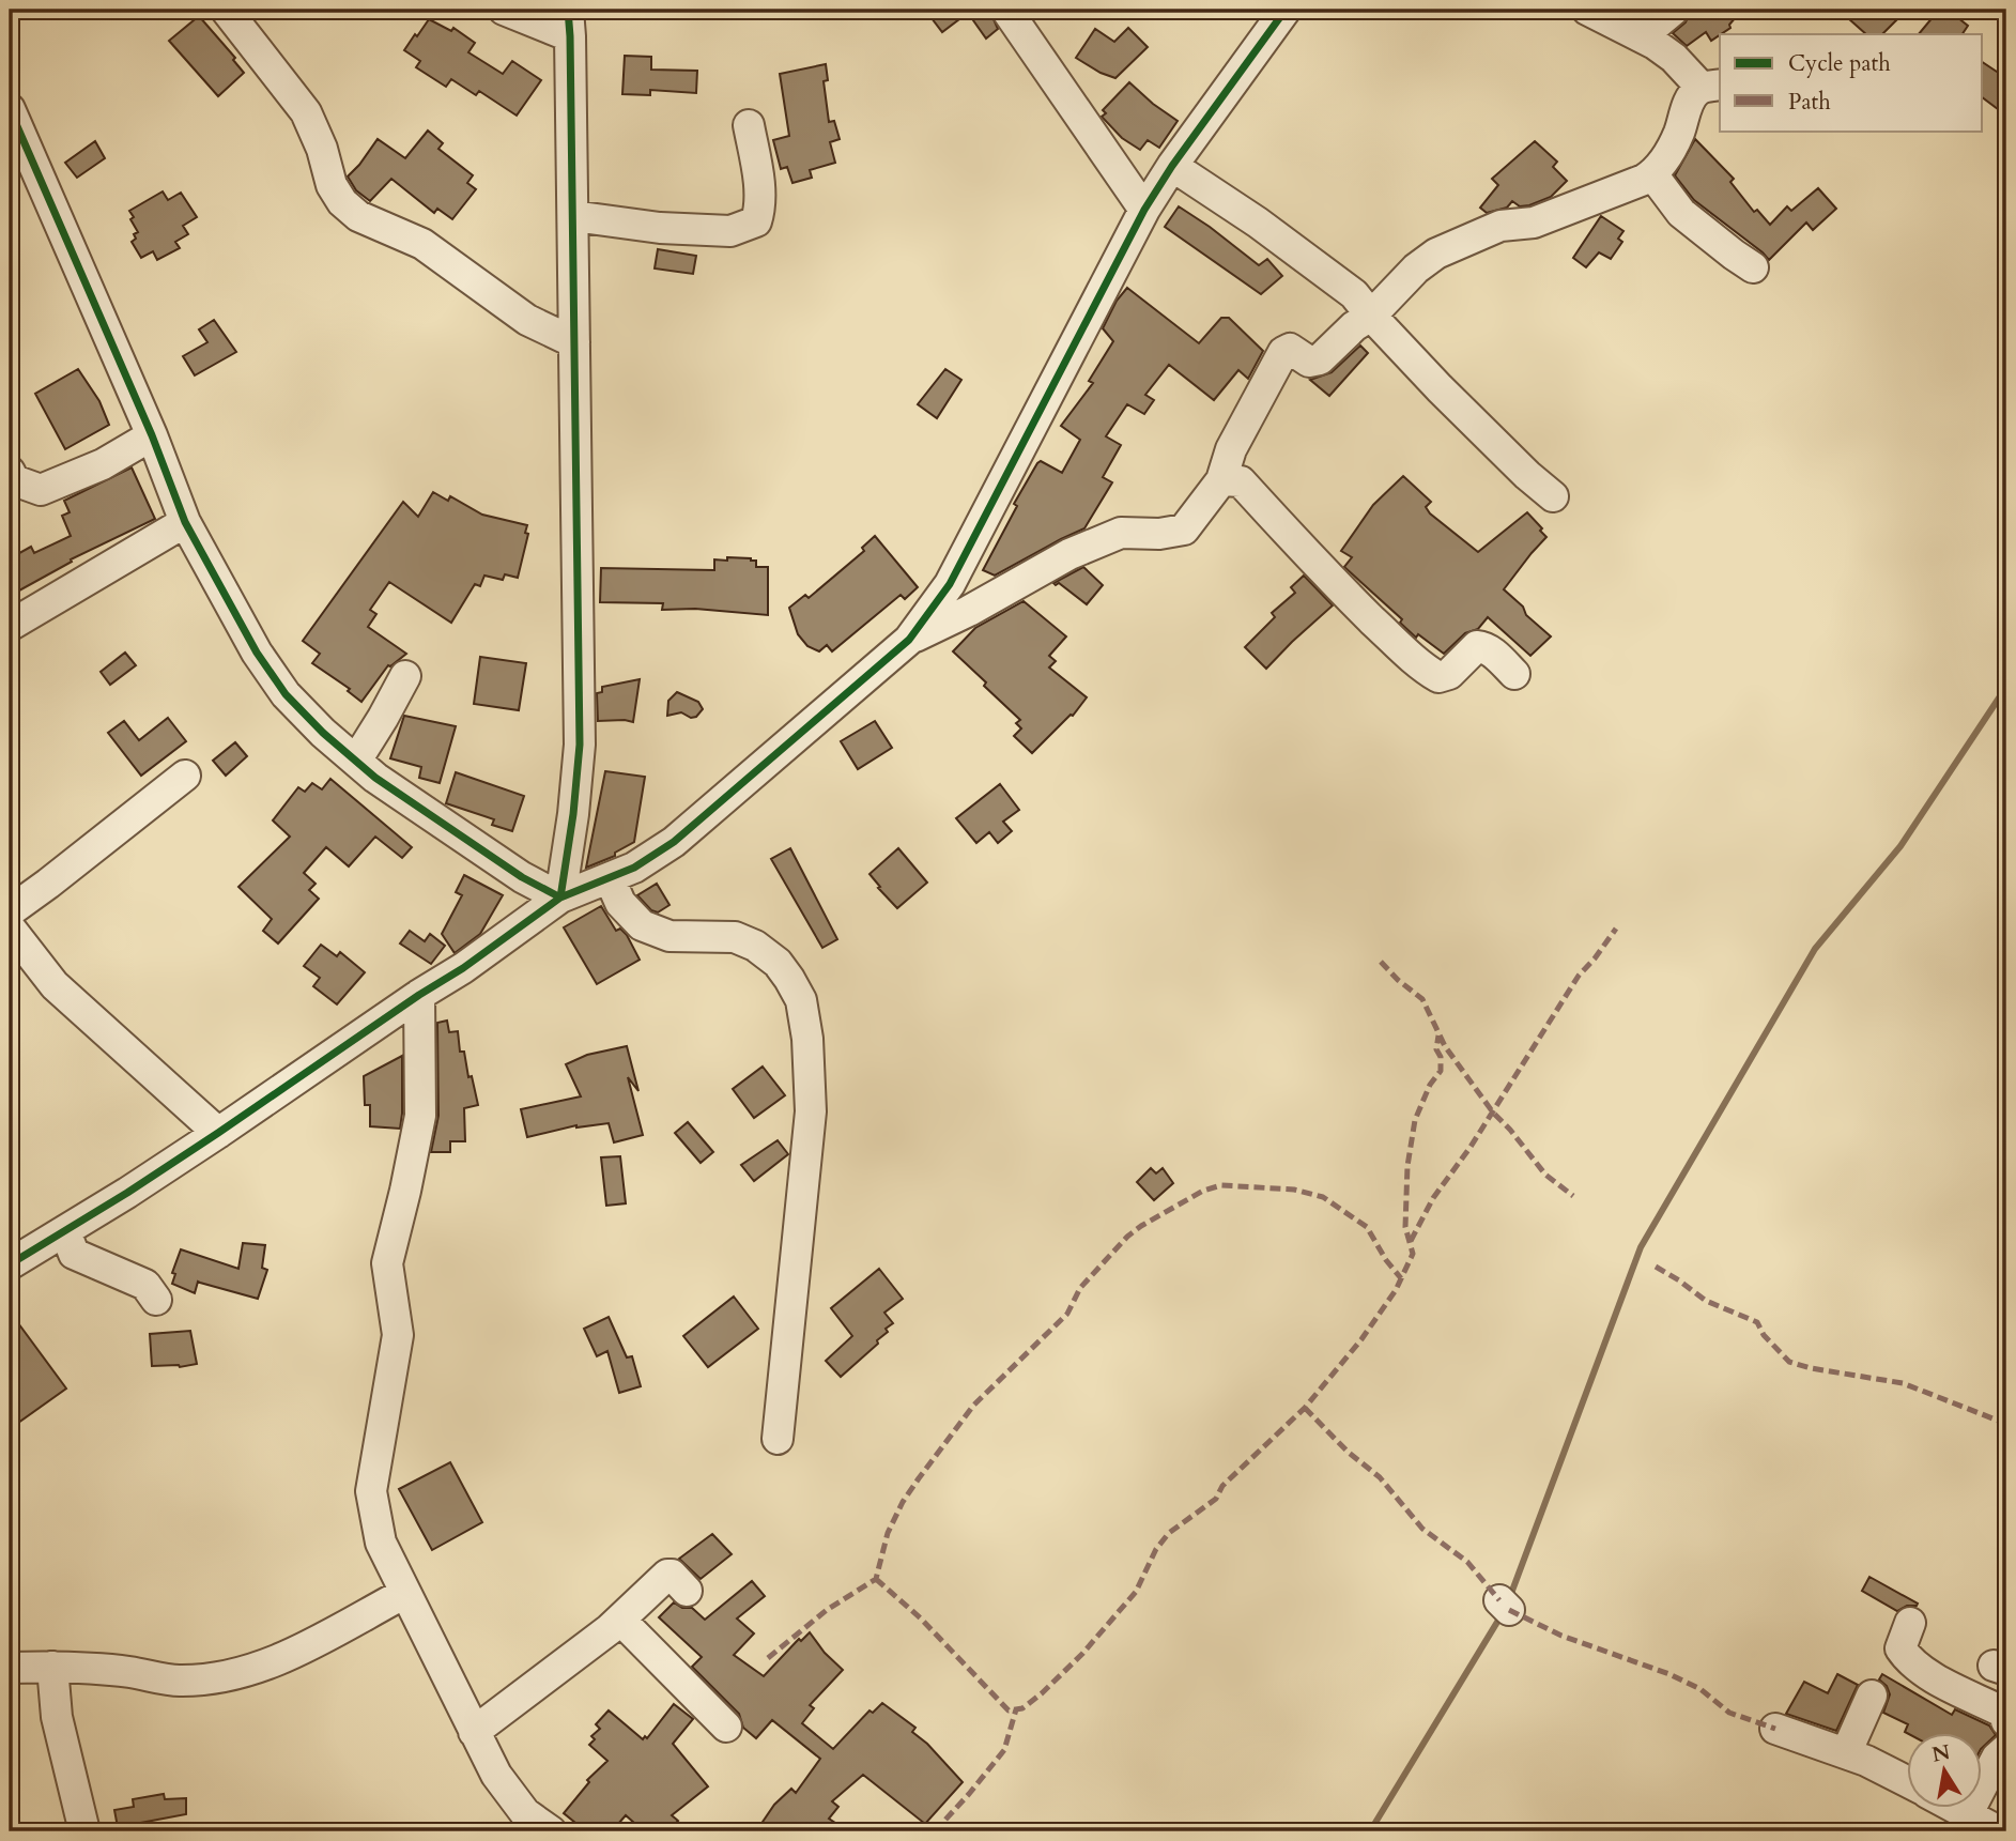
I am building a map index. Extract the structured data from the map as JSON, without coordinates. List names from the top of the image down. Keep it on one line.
{"legend":["Cycle path","Path"],"north":"top"}
